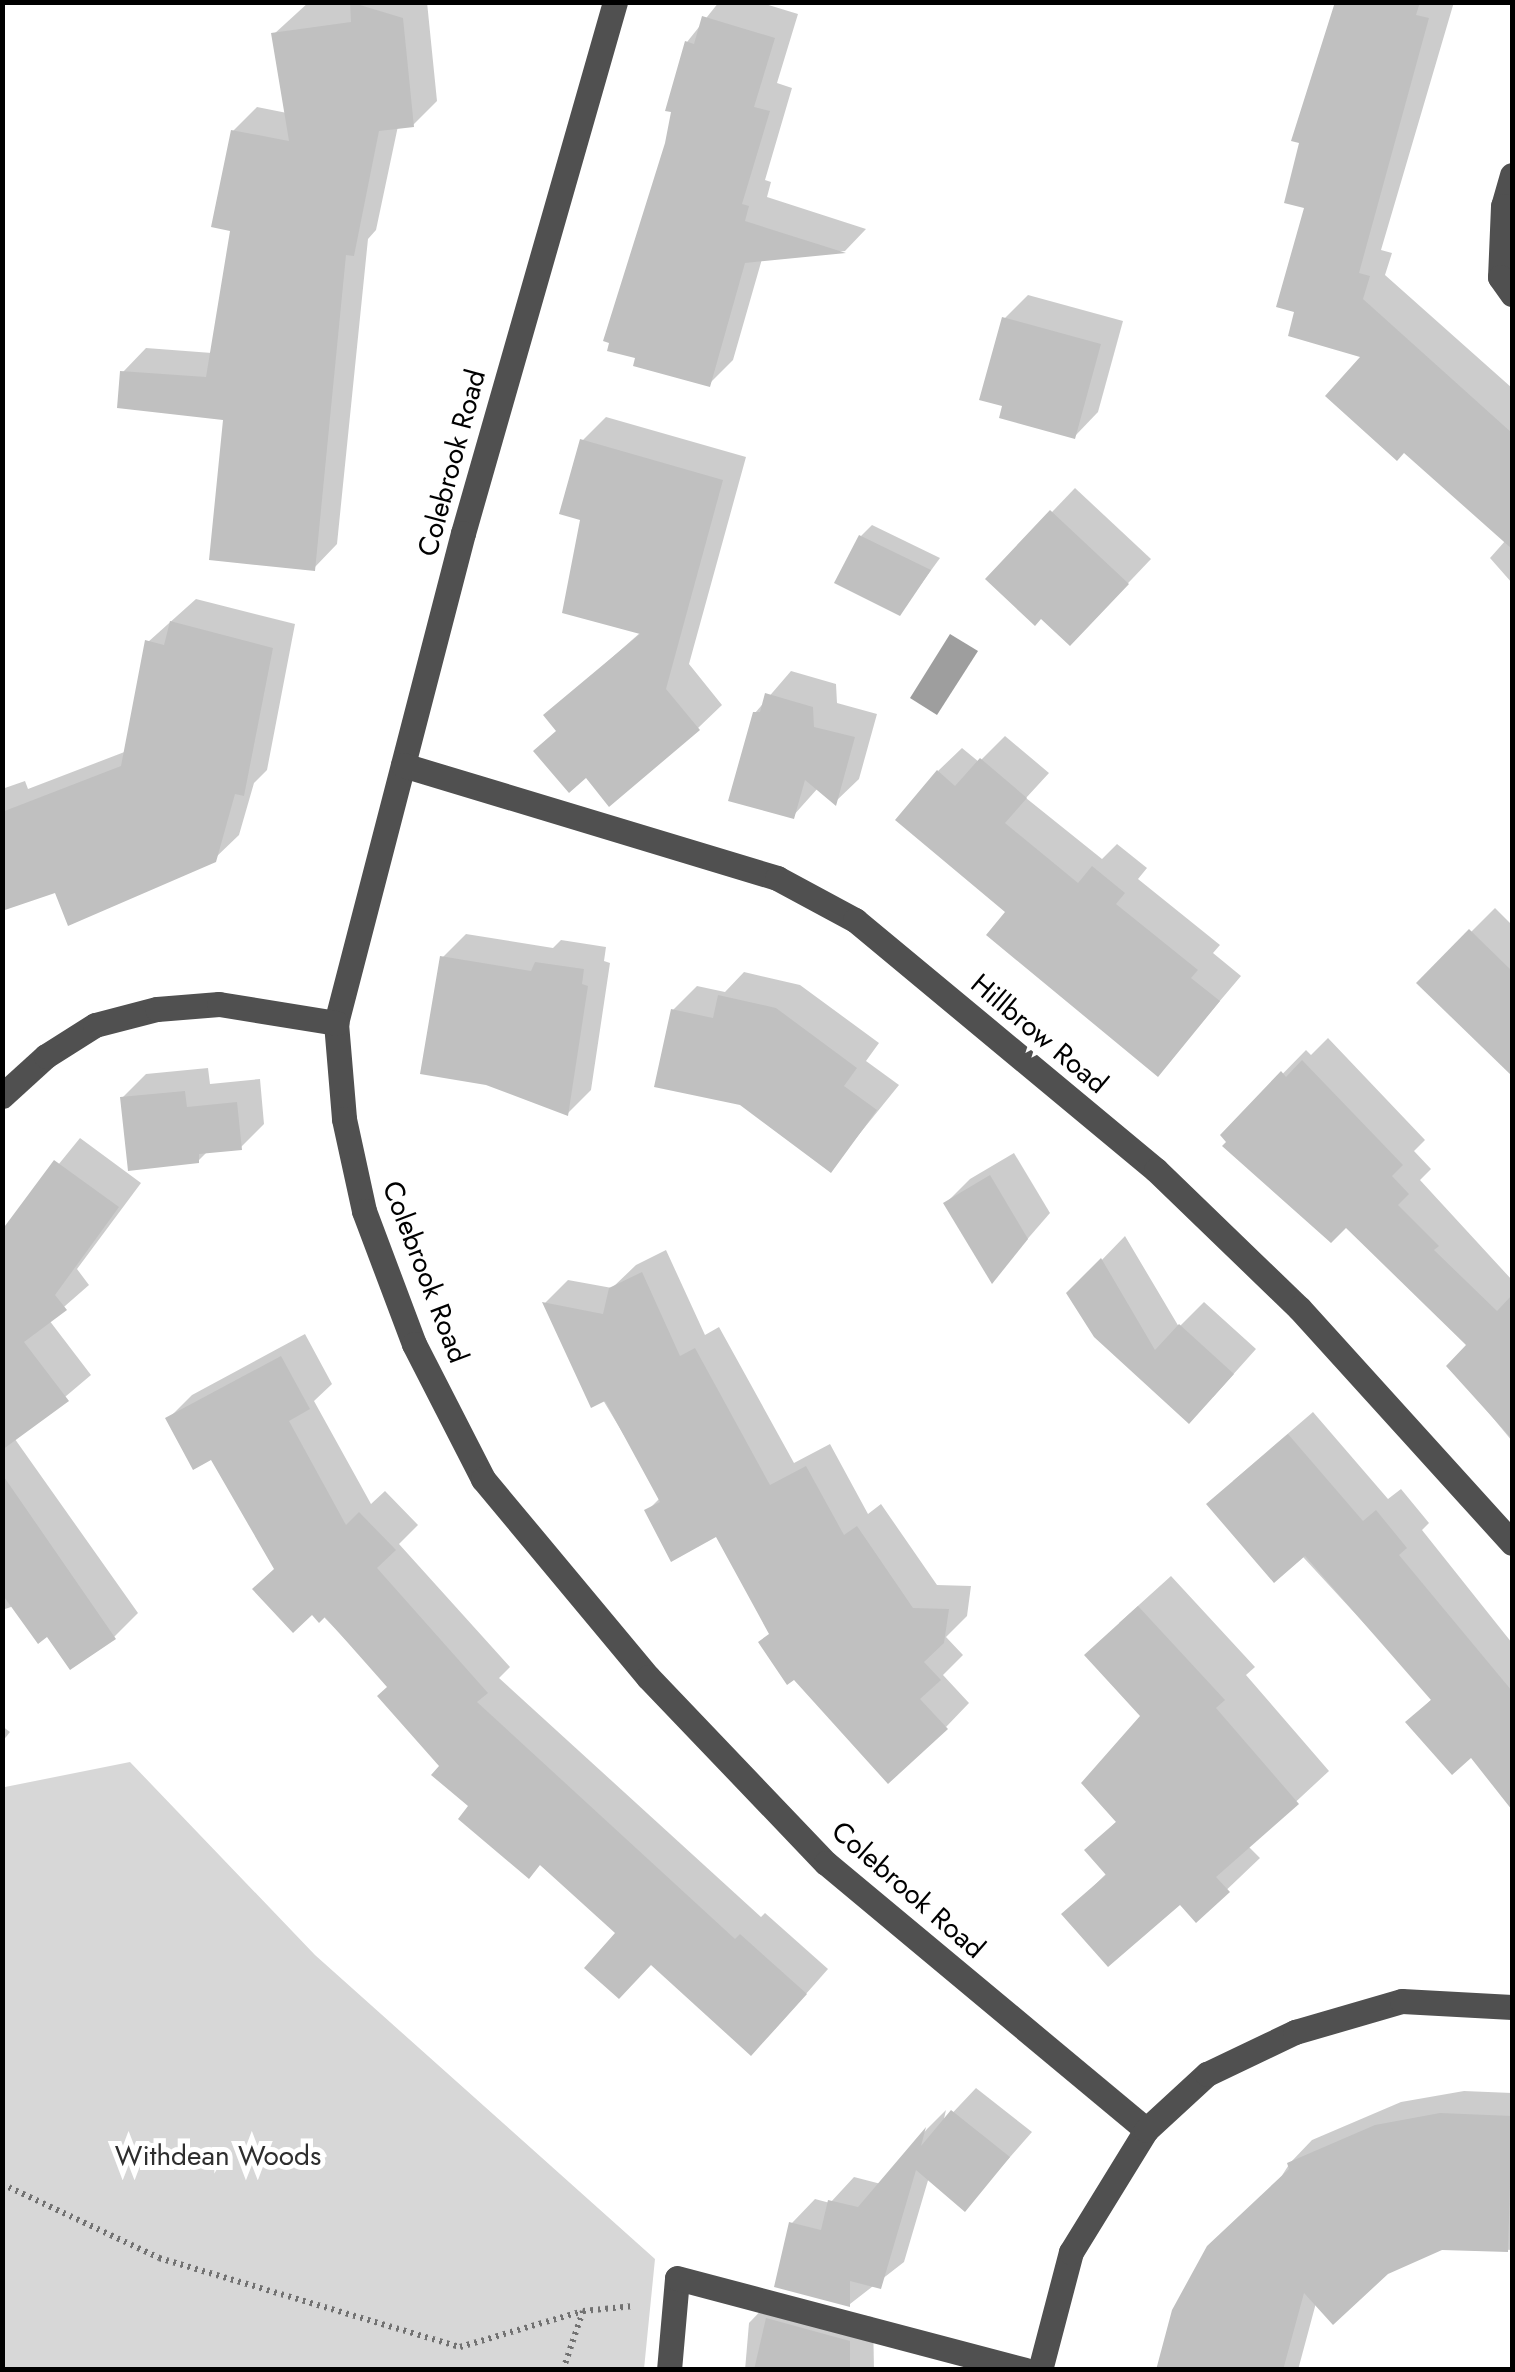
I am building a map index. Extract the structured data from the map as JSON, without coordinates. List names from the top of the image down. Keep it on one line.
{"streets":{"street":["Colebrook Road","Hillbrow Road"]},"crossings":[["Colebrook Road","Hillbrow Road"]],"parks":["Withdean Woods"]}
